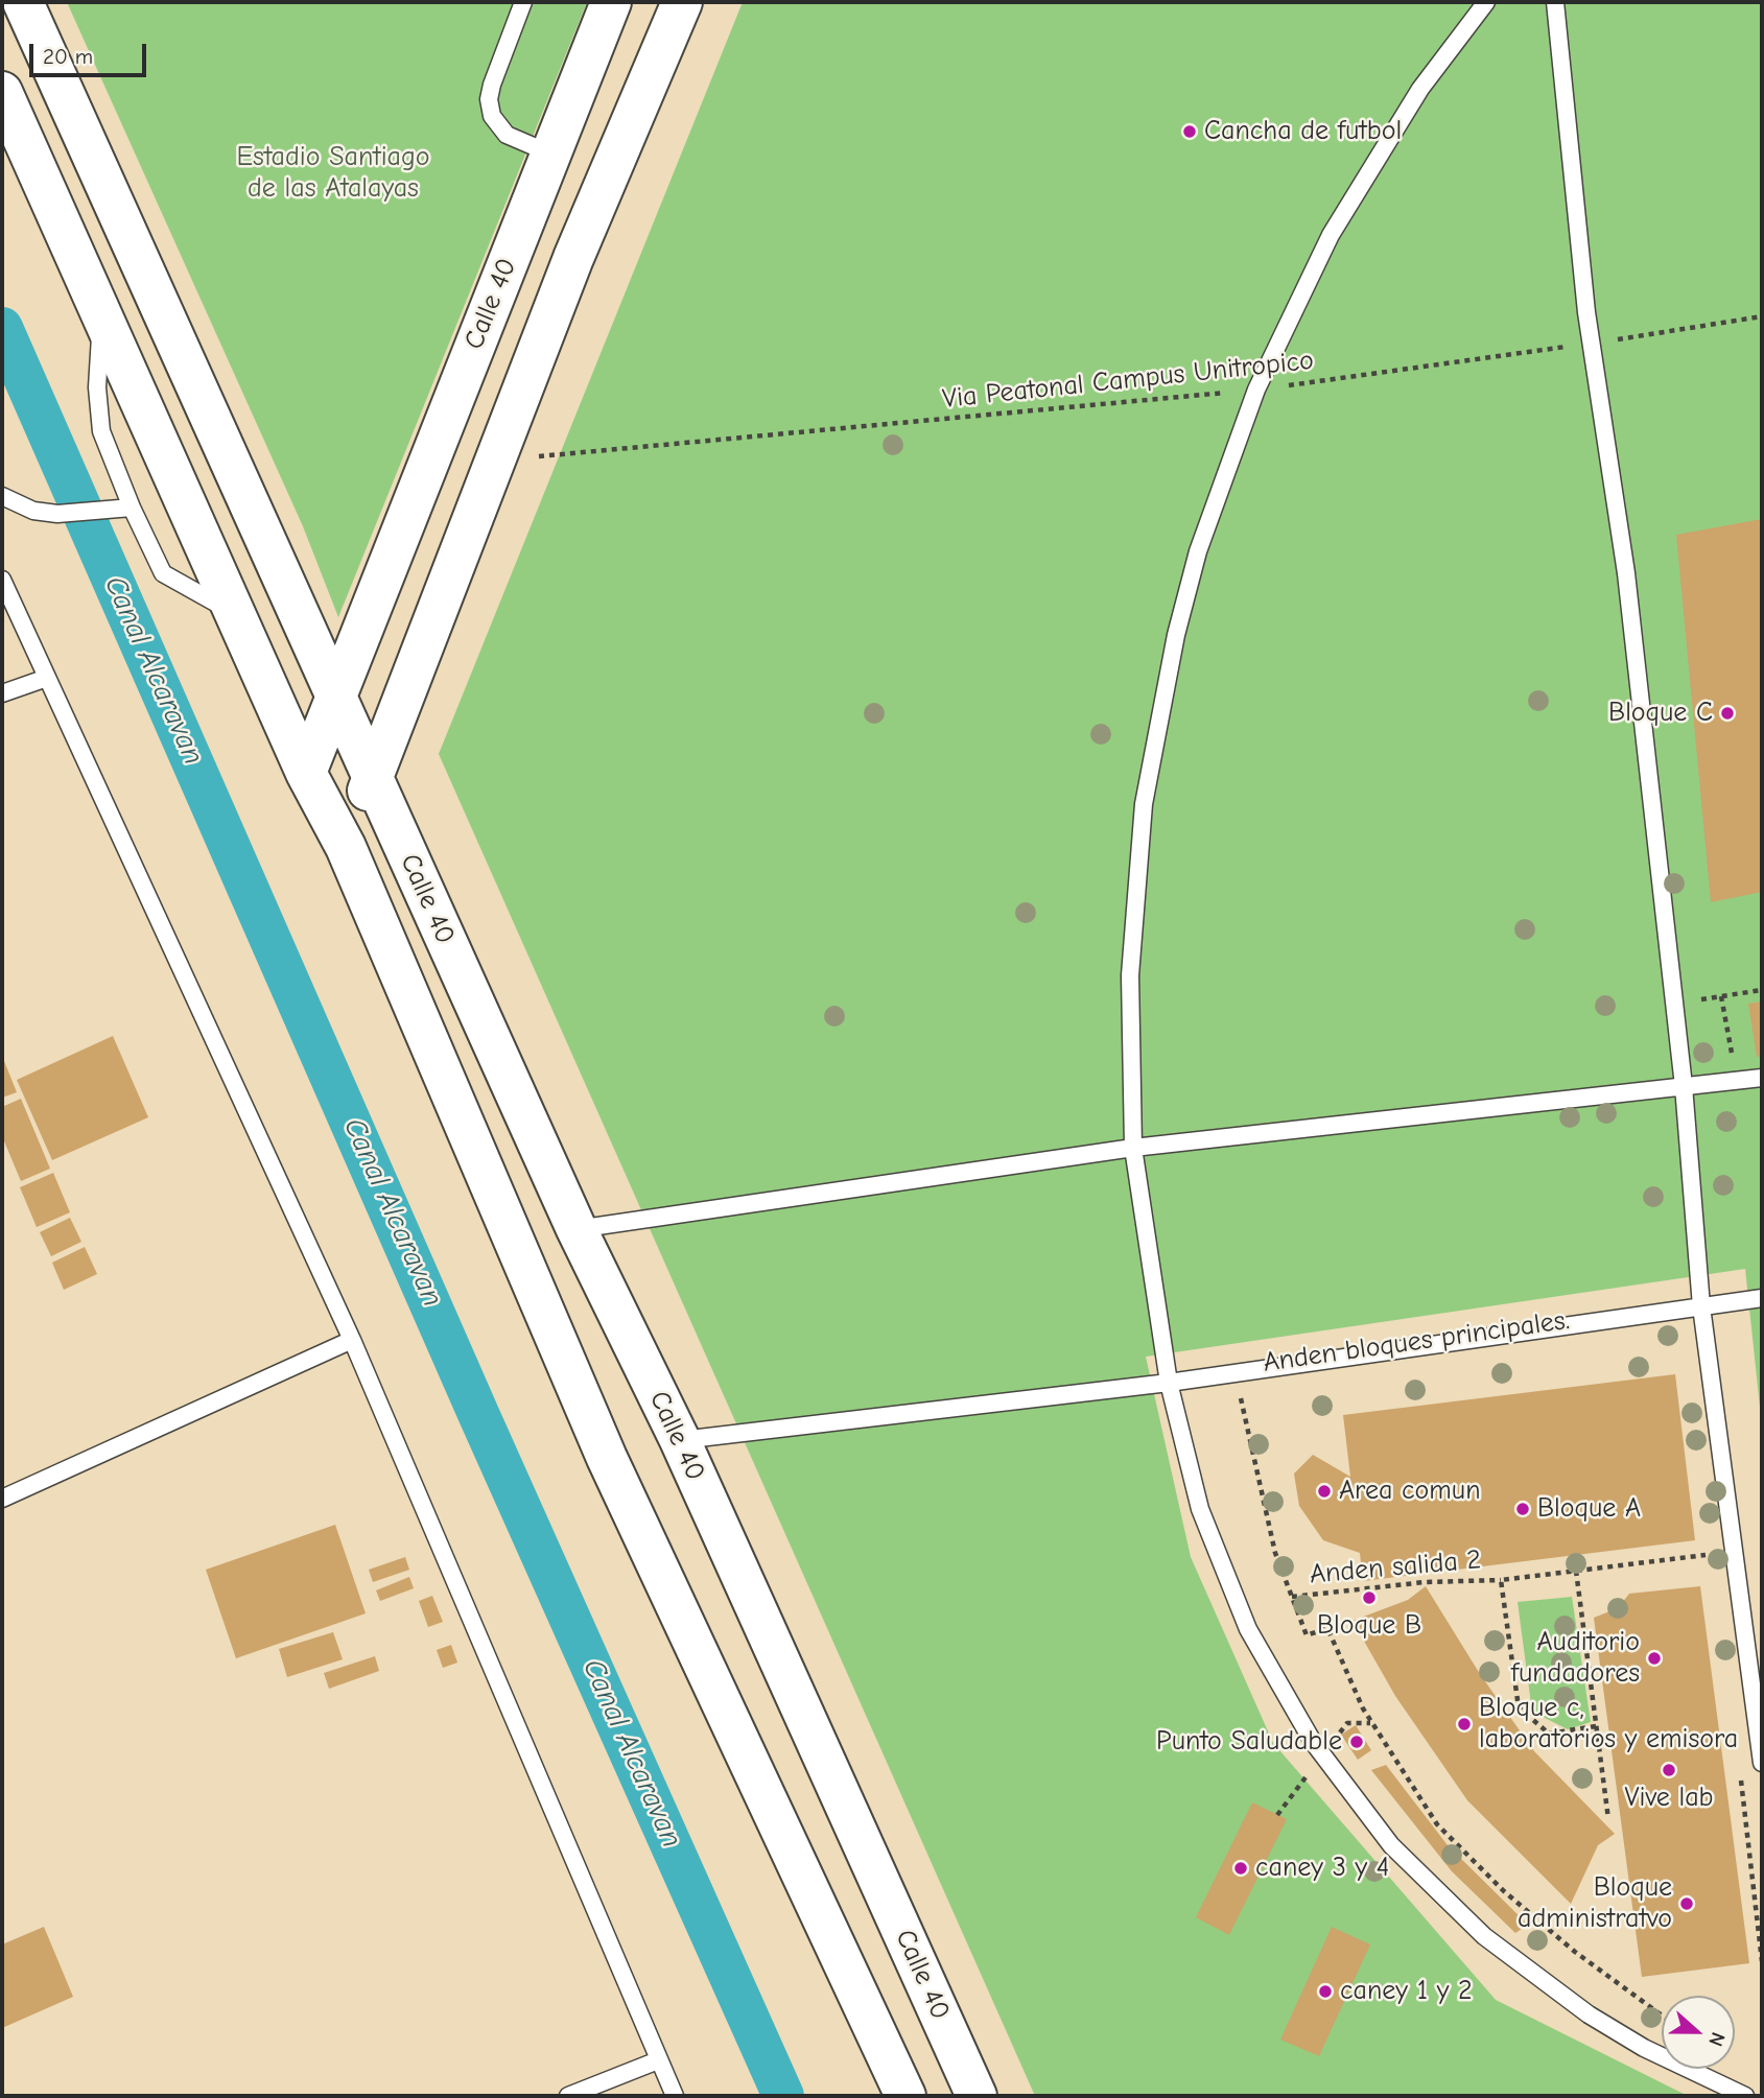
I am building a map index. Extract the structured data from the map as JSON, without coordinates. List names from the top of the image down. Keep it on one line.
{"streets":{"main road":["Calle 40"],"path":["Via Peatonal Campus Unitropico","Anden bloques principales.","Anden salida 2"]},"crossings":[["Anden bloques principales.","Anden salida 2"]],"water":["Canal Alcaravan"],"parks":["Estadio Santiago de las Atalayas"],"places":["Cancha de futbol","Bloque C","Area comun","Bloque A","Bloque B","Auditorio fundadores","Bloque c, laboratorios y emisora","Punto Saludable","Vive lab","caney 3 y 4","Bloque administratvo","caney 1 y 2"],"scale_bar":"20 m","north":"right"}
